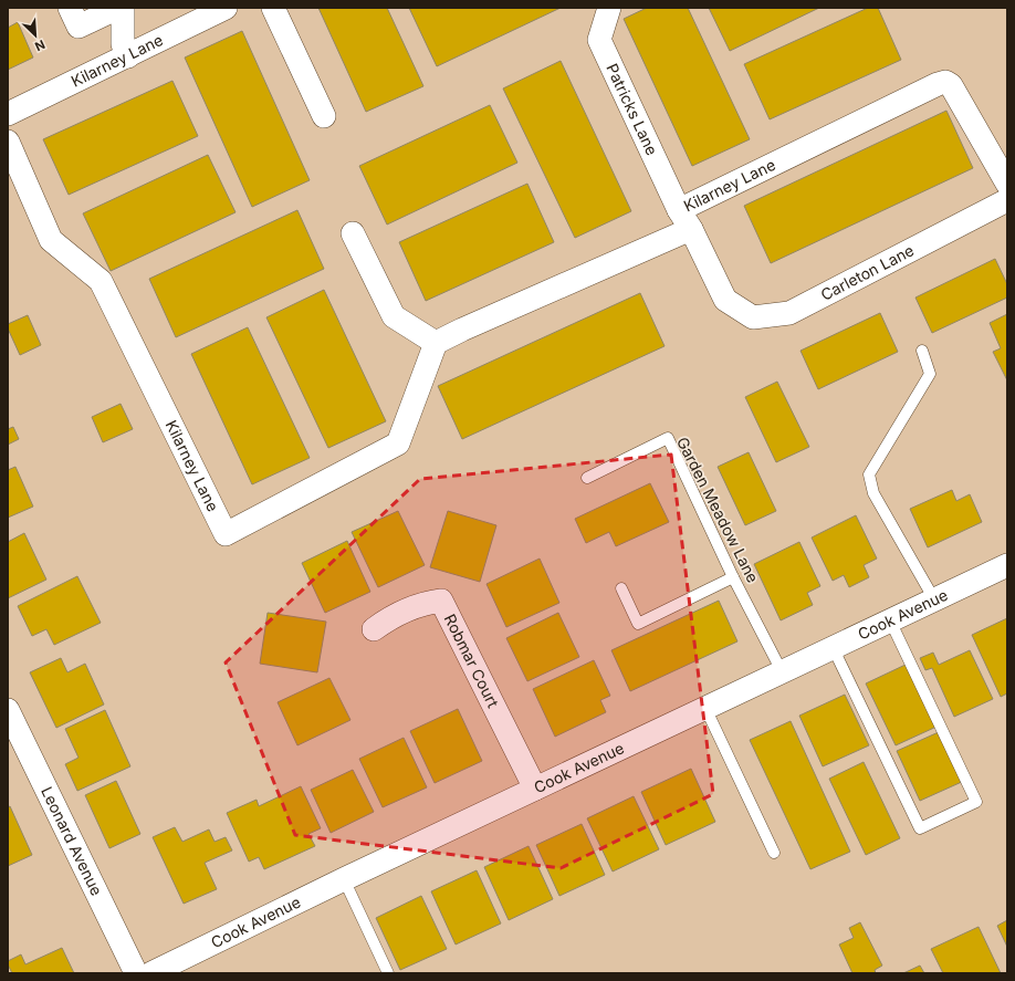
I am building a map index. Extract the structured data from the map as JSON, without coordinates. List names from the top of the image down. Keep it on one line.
{"streets":{"street":["Kilarney Lane","Patricks Lane","Carleton Lane","Cook Avenue","Robmar Court","Leonard Avenue"],"lane":["Garden Meadow Lane"]},"crossings":[["Kilarney Lane","Patricks Lane"],["Kilarney Lane","Carleton Lane"],["Patricks Lane","Carleton Lane"],["Garden Meadow Lane","Cook Avenue"],["Cook Avenue","Robmar Court"]],"north":"bottom right"}
